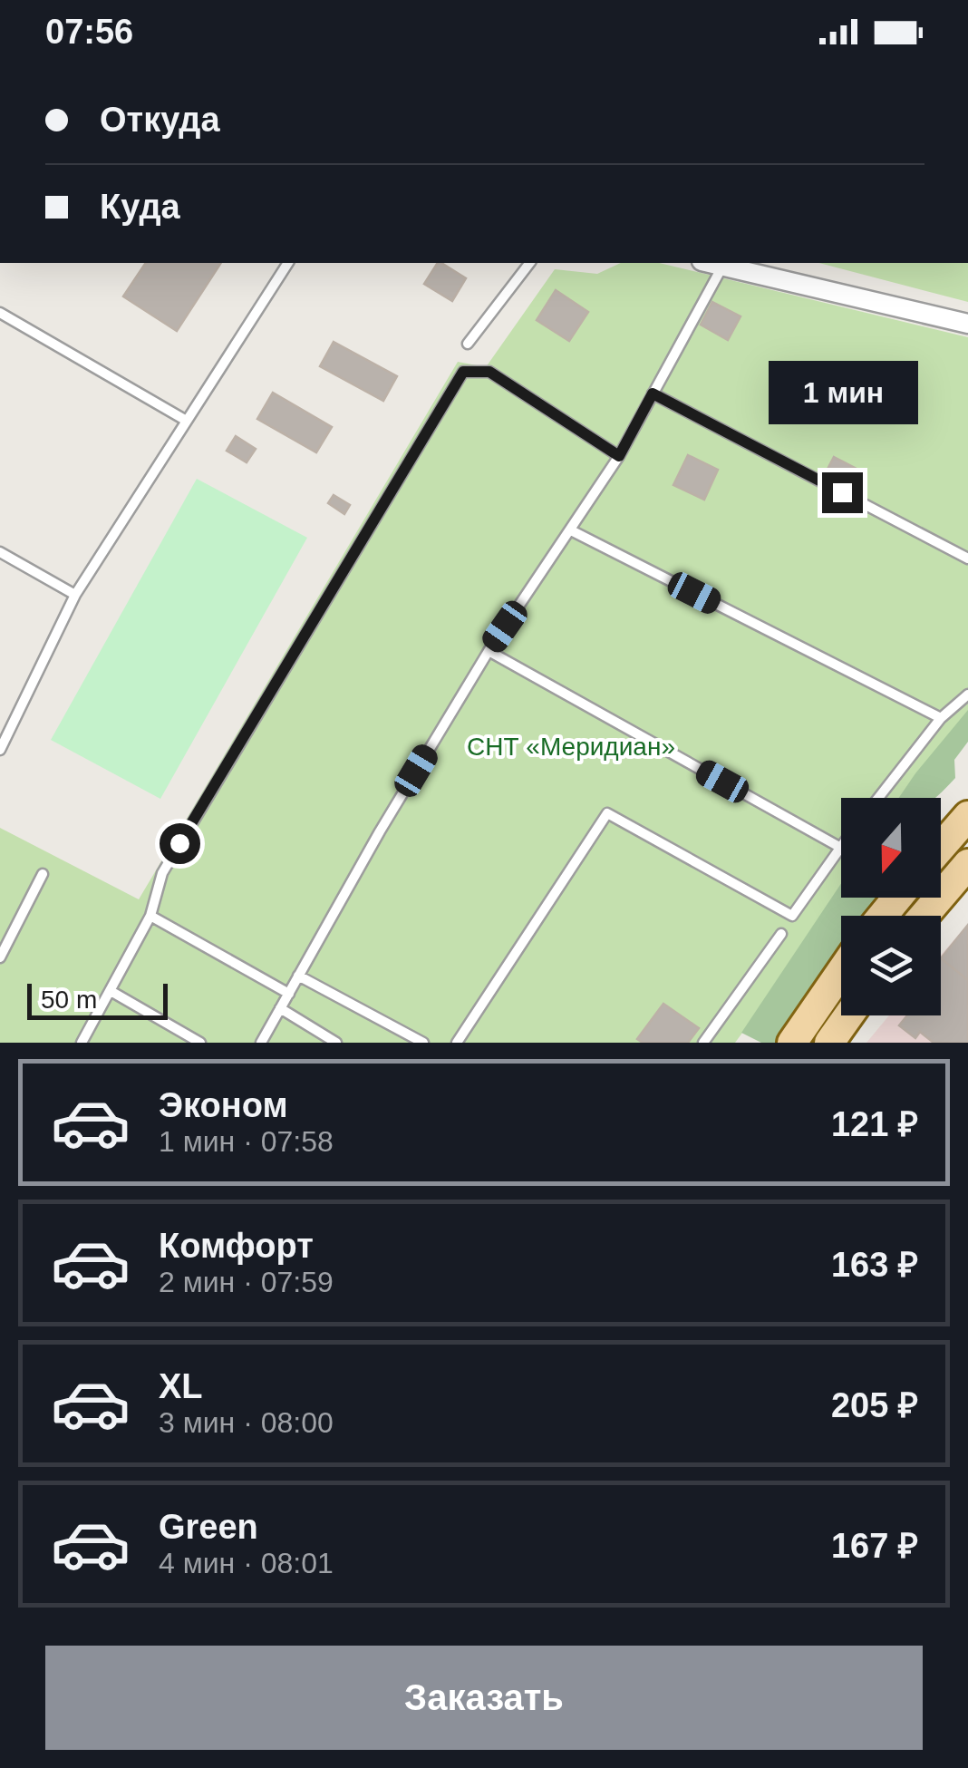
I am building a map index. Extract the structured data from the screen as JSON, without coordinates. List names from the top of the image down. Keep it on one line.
{"parks":["СНТ «Меридиан»"],"scale_bar":"50 m","north":"bottom","page":{"status":"07:56","banner":["Откуда","Куда"],"bubble":"1 мин","scale":"50 m","list":[{"name":"Эконом","note":"1 мин · 07:58","value":"121 ₽"},{"name":"Комфорт","note":"2 мин · 07:59","value":"163 ₽"},{"name":"XL","note":"3 мин · 08:00","value":"205 ₽"},{"name":"Green","note":"4 мин · 08:01","value":"167 ₽"}],"buttons":"Заказать"}}
